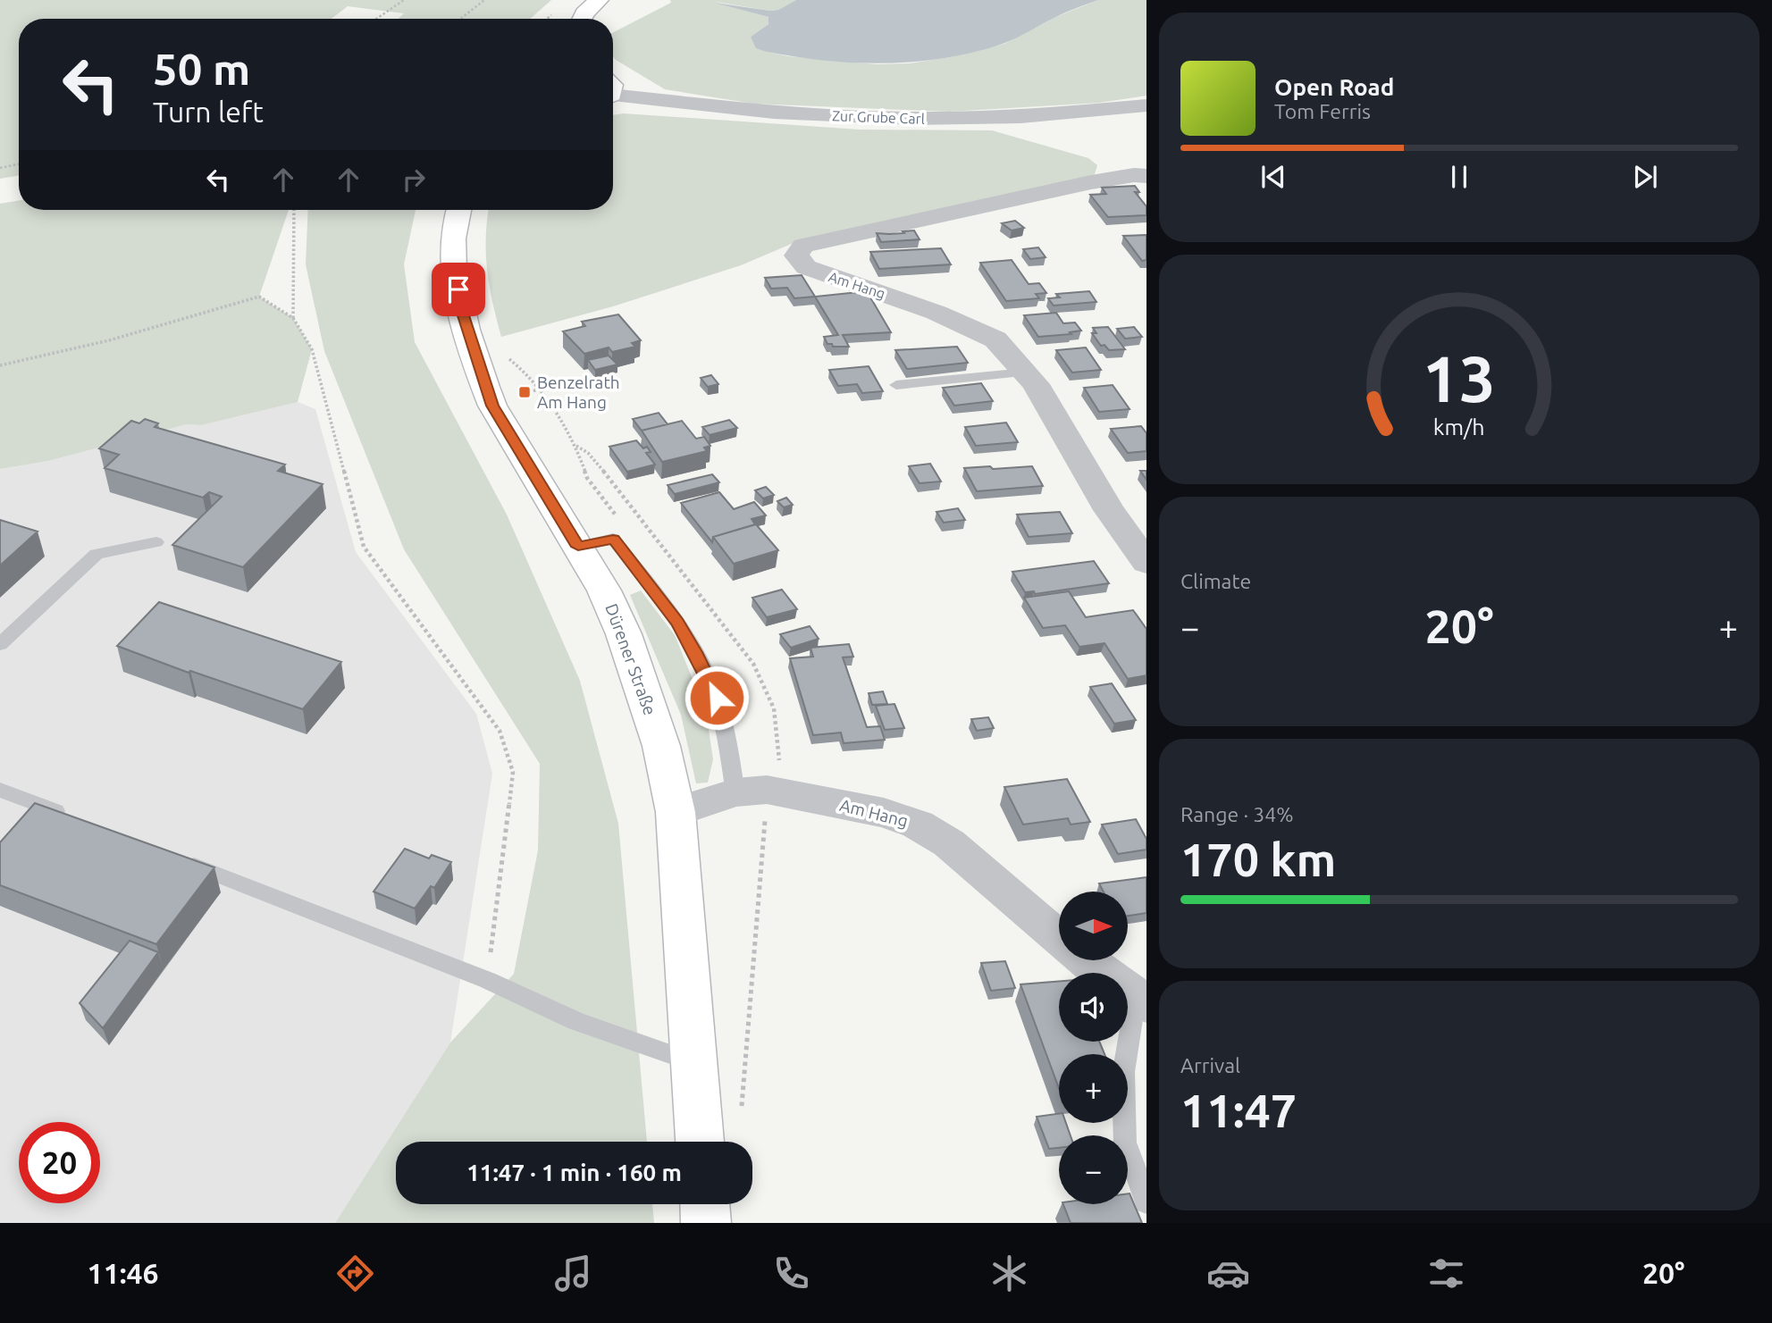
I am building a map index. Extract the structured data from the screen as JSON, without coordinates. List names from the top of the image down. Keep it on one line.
{"streets":{"main road":["Dürener Straße"],"street":["Zur Grube Carl","Am Hang"]},"crossings":[["Am Hang","Dürener Straße"]],"places":{"transit":["Benzelrath Am Hang"]},"north":"right","page":{"turn":["50 m","Turn left"],"song":["Open Road","Tom Ferris"],"tile":["Climate",["Range · 34%","170 km"],["Arrival","11:47"]],"heat":["−","20°","+"],"map_buttons":["+","−"],"limit":"20","trip":"11:47 · 1 min · 160 m","tabs":["11:46","20°"],"gauge":["13","km/h"]}}
